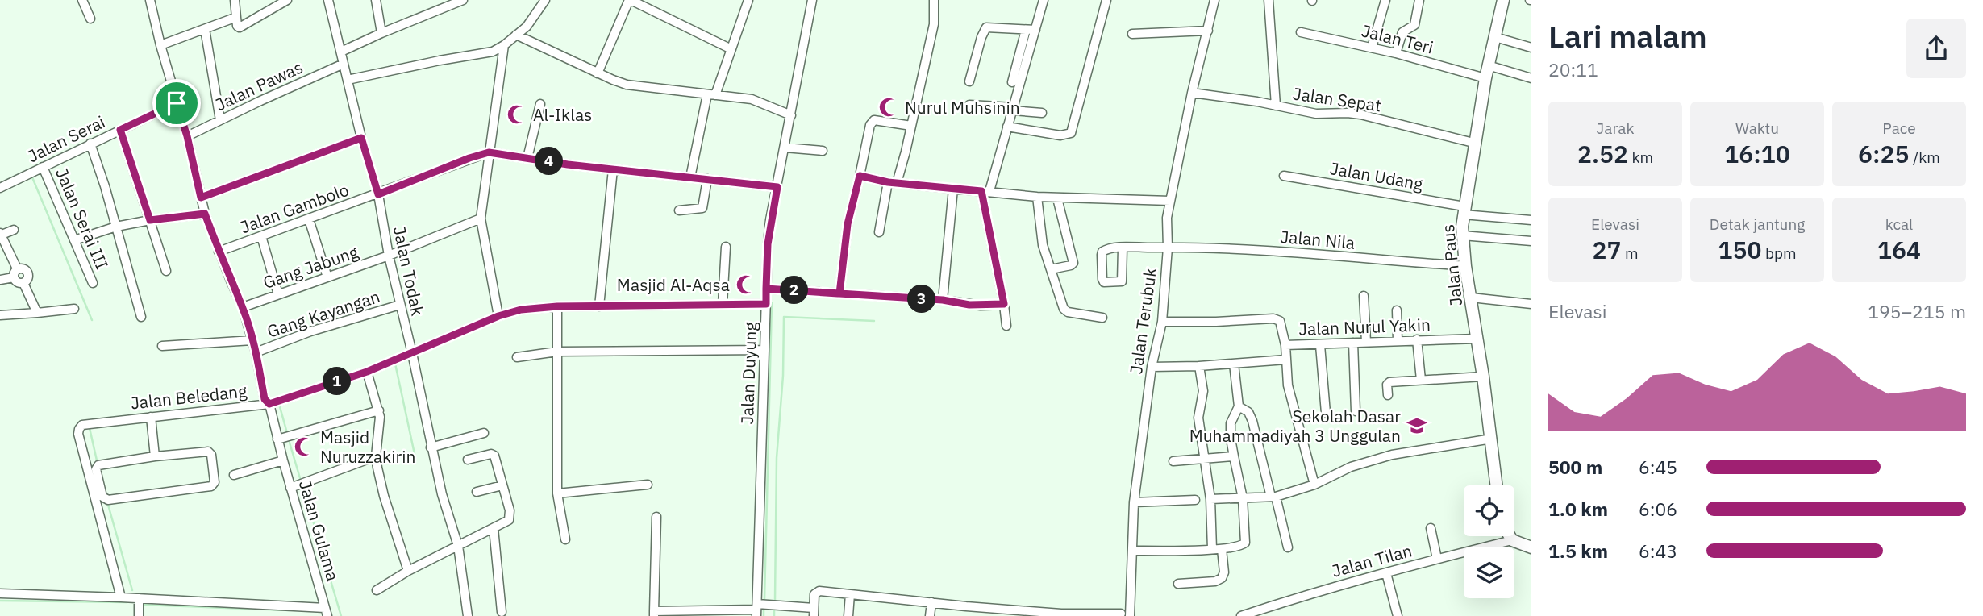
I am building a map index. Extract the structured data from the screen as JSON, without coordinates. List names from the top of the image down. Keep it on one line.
{"streets":{"main road":["Jalan Paus"],"street":["Jalan Teri","Jalan Pawas","Jalan Sepat","Jalan Serai","Jalan Udang","Jalan Gambolo","Jalan Serai III","Jalan Nila","Gang Jabung","Jalan Todak","Gang Kayangan","Jalan Terubuk","Jalan Nurul Yakin","Jalan Duyung","Jalan Beledang","Jalan Gulama","Jalan Tilan"]},"crossings":[["Jalan Teri","Jalan Paus"],["Jalan Pawas","Jalan Todak"],["Jalan Pawas","Jalan Gulama"],["Jalan Sepat","Jalan Paus"],["Jalan Sepat","Jalan Terubuk"],["Jalan Serai","Jalan Serai III"],["Jalan Serai","Jalan Gulama"],["Jalan Udang","Jalan Paus"],["Jalan Gambolo","Jalan Todak"],["Jalan Gambolo","Jalan Duyung"],["Jalan Gambolo","Jalan Gulama"],["Jalan Nila","Jalan Paus"],["Jalan Nila","Jalan Terubuk"],["Jalan Paus","Jalan Nurul Yakin"],["Gang Jabung","Jalan Todak"],["Gang Jabung","Jalan Gulama"],["Jalan Todak","Gang Kayangan"],["Jalan Todak","Jalan Beledang"],["Gang Kayangan","Jalan Gulama"],["Jalan Duyung","Jalan Beledang"],["Jalan Beledang","Jalan Gulama"]],"places":{"mosque":["Nurul Muhsinin","Al-Iklas","Masjid Al-Aqsa","Masjid Nuruzzakirin"],"school or university":["Sekolah Dasar Muhammadiyah 3 Unggulan"]},"page":{"heading":["Lari malam","20:11"],"stats":[["Jarak","2.52 km"],["Waktu","16:10"],["Pace","6:25 /km"],["Elevasi","27 m"],["Detak jantung","150 bpm"],["kcal","164"]],"pins":["4","2","3","1"],"chart":["Elevasi","195–215 m"],"list":[{"name":"500 m","note":"6:45"},{"name":"1.0 km","note":"6:06"},{"name":"1.5 km","note":"6:43"}]}}
